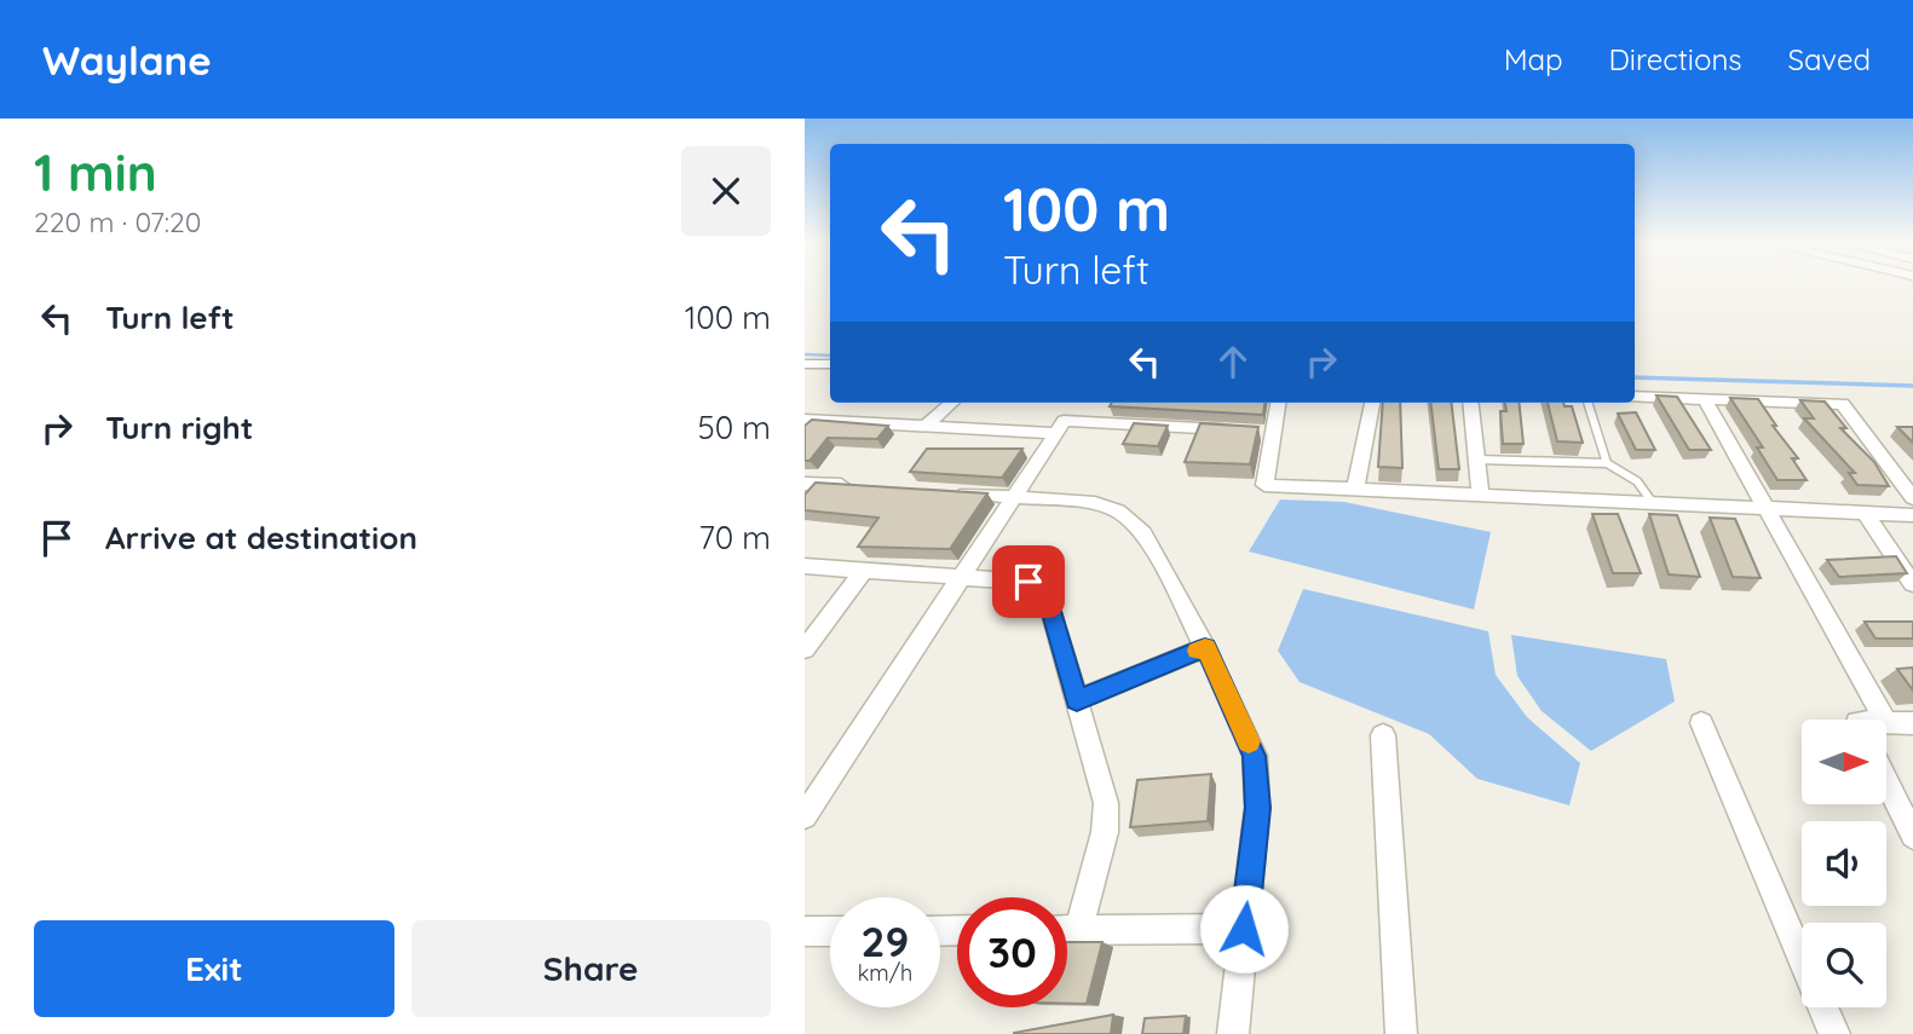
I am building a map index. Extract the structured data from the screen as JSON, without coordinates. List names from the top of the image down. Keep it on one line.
{"north":"right","page":{"header":"Waylane","nav":["Map","Directions","Saved"],"heading":["1 min","220 m · 07:20"],"turn":["100 m","Turn left"],"list":[{"name":"Turn left","value":"100 m"},{"name":"Turn right","value":"50 m"},{"name":"Arrive at destination","value":"70 m"}],"speed":"29 km/h","limit":"30","buttons":["Exit","Share"]}}
